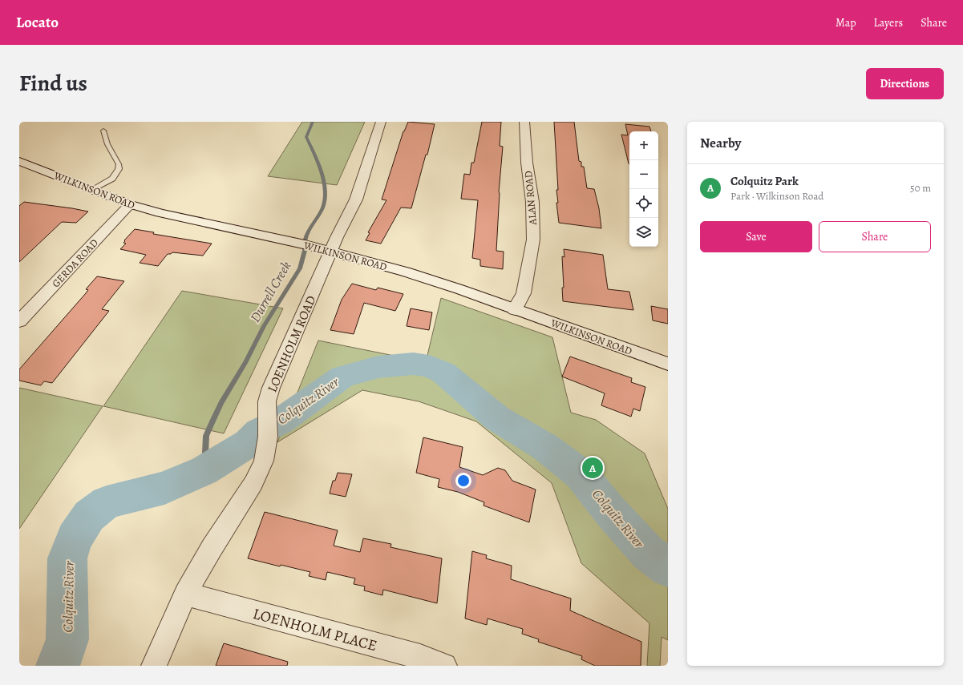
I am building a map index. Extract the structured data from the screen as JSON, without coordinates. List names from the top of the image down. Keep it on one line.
{"streets":{"street":["WILKINSON ROAD","ALAN ROAD","GERDA ROAD","LOENHOLM ROAD","LOENHOLM PLACE"]},"crossings":[["WILKINSON ROAD","ALAN ROAD"],["WILKINSON ROAD","GERDA ROAD"],["WILKINSON ROAD","LOENHOLM ROAD"],["LOENHOLM ROAD","LOENHOLM PLACE"]],"water":["Durrell Creek","Colquitz River"],"page":{"header":"Locato","nav":["Map","Layers","Share"],"title":"Find us","buttons":["Directions",["Save","Share"]],"heading":"Nearby","map_buttons":["+","−"],"list":[{"mark":"A","name":"Colquitz Park","note":"Park · Wilkinson Road","value":"50 m"}],"pins":"A"}}
